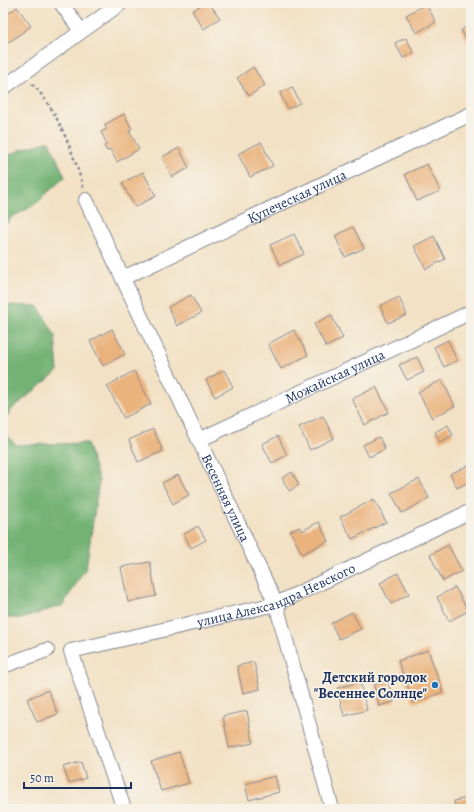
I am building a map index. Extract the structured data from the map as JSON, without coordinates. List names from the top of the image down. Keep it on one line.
{"streets":{"street":["Купеческая улица","Можайская улица","Весенняя улица","улица Александра Невского"]},"crossings":[["Купеческая улица","Весенняя улица"],["Можайская улица","Весенняя улица"],["Весенняя улица","улица Александра Невского"]],"places":["Детский городок \"Весеннее Солнце\""],"scale_bar":"50 m"}
